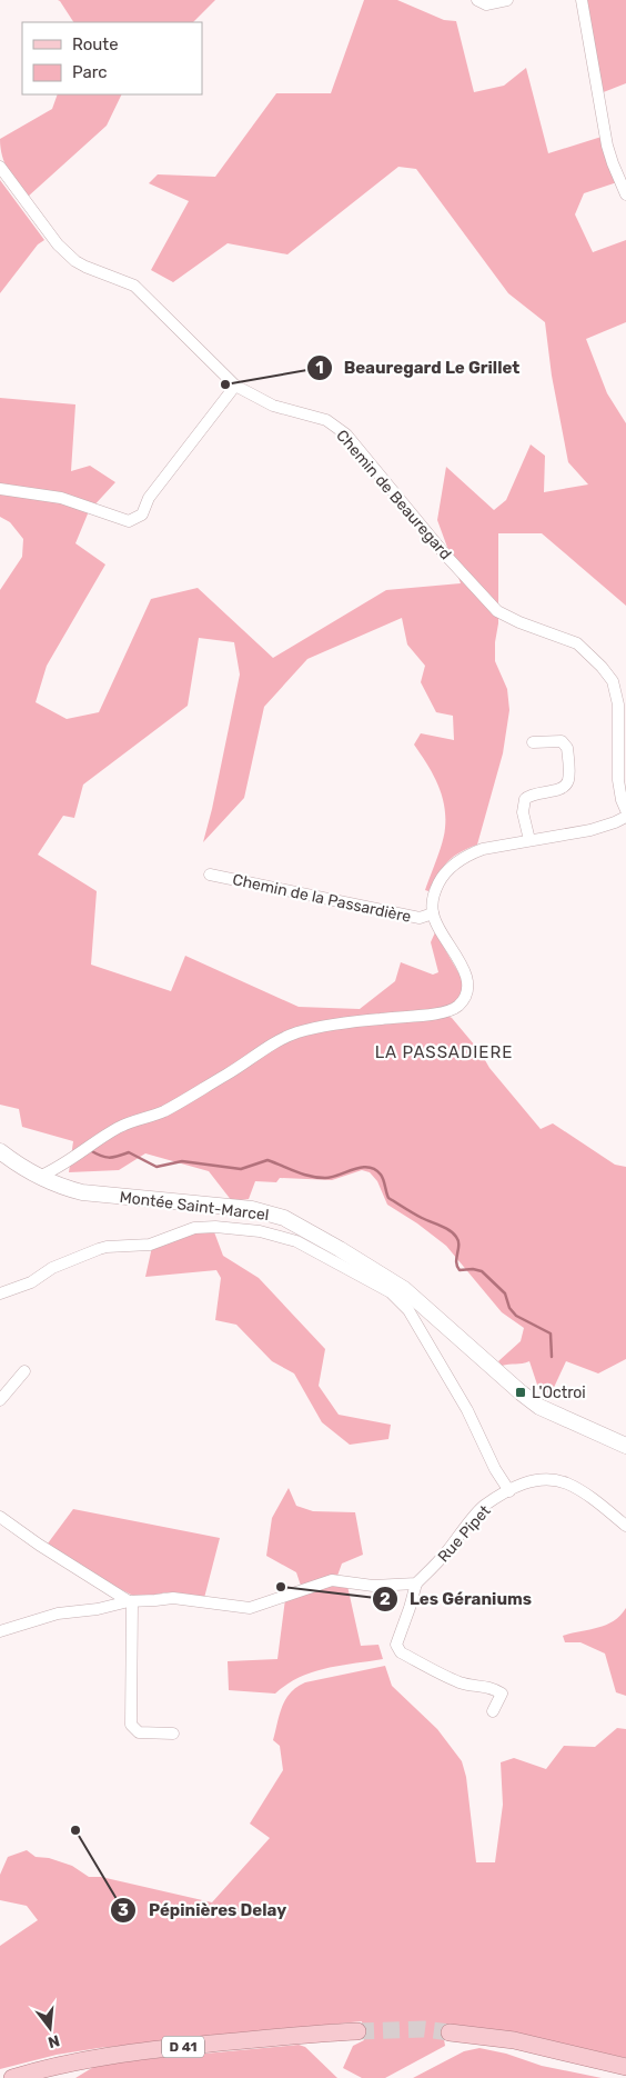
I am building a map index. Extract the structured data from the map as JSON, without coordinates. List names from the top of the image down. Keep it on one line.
{"streets":{"main road":["Montée Saint-Marcel","D 41"],"street":["Chemin de Beauregard","Chemin de la Passardière","Rue Pipet"]},"crossings":[["Chemin de la Passardière","Montée Saint-Marcel"]],"districts":["LA PASSADIERE"],"places":{"other":["Beauregard Le Grillet","Les Géraniums","Pépinières Delay"],"transit":["L'Octroi"]},"legend":["Route","Parc"],"north":"bottom"}
